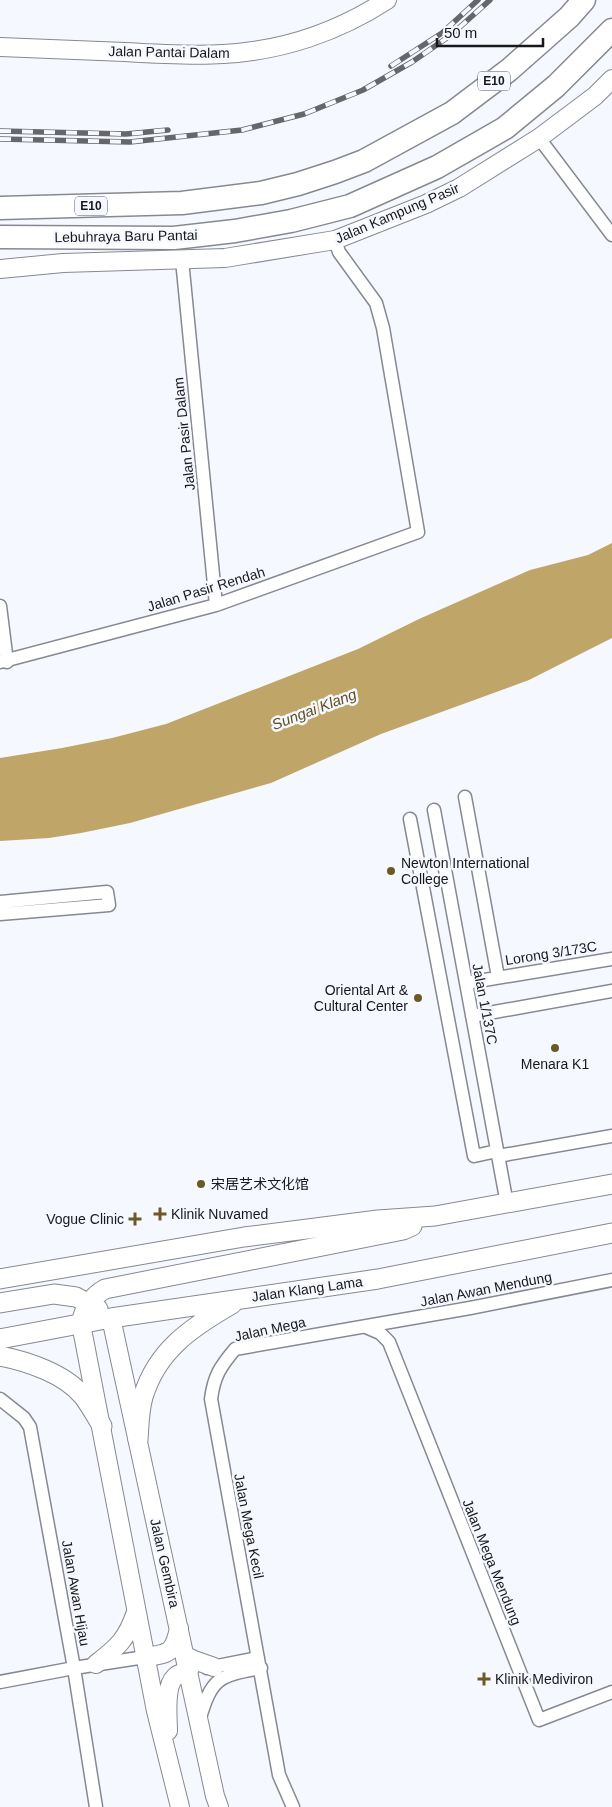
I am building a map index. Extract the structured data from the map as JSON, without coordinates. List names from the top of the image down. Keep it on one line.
{"streets":{"highway":["E10","Lebuhraya Baru Pantai"],"main road":["Jalan Pantai Dalam","Jalan Kampung Pasir","Jalan Klang Lama","Jalan Gembira"],"street":["Jalan Pasir Dalam","Jalan Pasir Rendah","Lorong 3/173C","Jalan 1/137C","Jalan Awan Mendung","Jalan Mega","Jalan Mega Kecil","Jalan Mega Mendung","Jalan Awan Hijau"]},"crossings":[["Jalan Kampung Pasir","Jalan Pasir Dalam"],["Jalan Kampung Pasir","Jalan Pasir Rendah"],["Jalan Pasir Dalam","Jalan Pasir Rendah"],["Lorong 3/173C","Jalan 1/137C"],["Jalan Klang Lama","Jalan Gembira"],["Jalan Awan Mendung","Jalan Mega"],["Jalan Mega","Jalan Mega Kecil"]],"water":["Sungai Klang"],"places":{"other":["Newton International College","Oriental Art & Cultural Center","Menara K1","宋居艺术文化馆"],"health":["Klinik Nuvamed","Vogue Clinic","Klinik Mediviron"]},"scale_bar":"50 m"}
